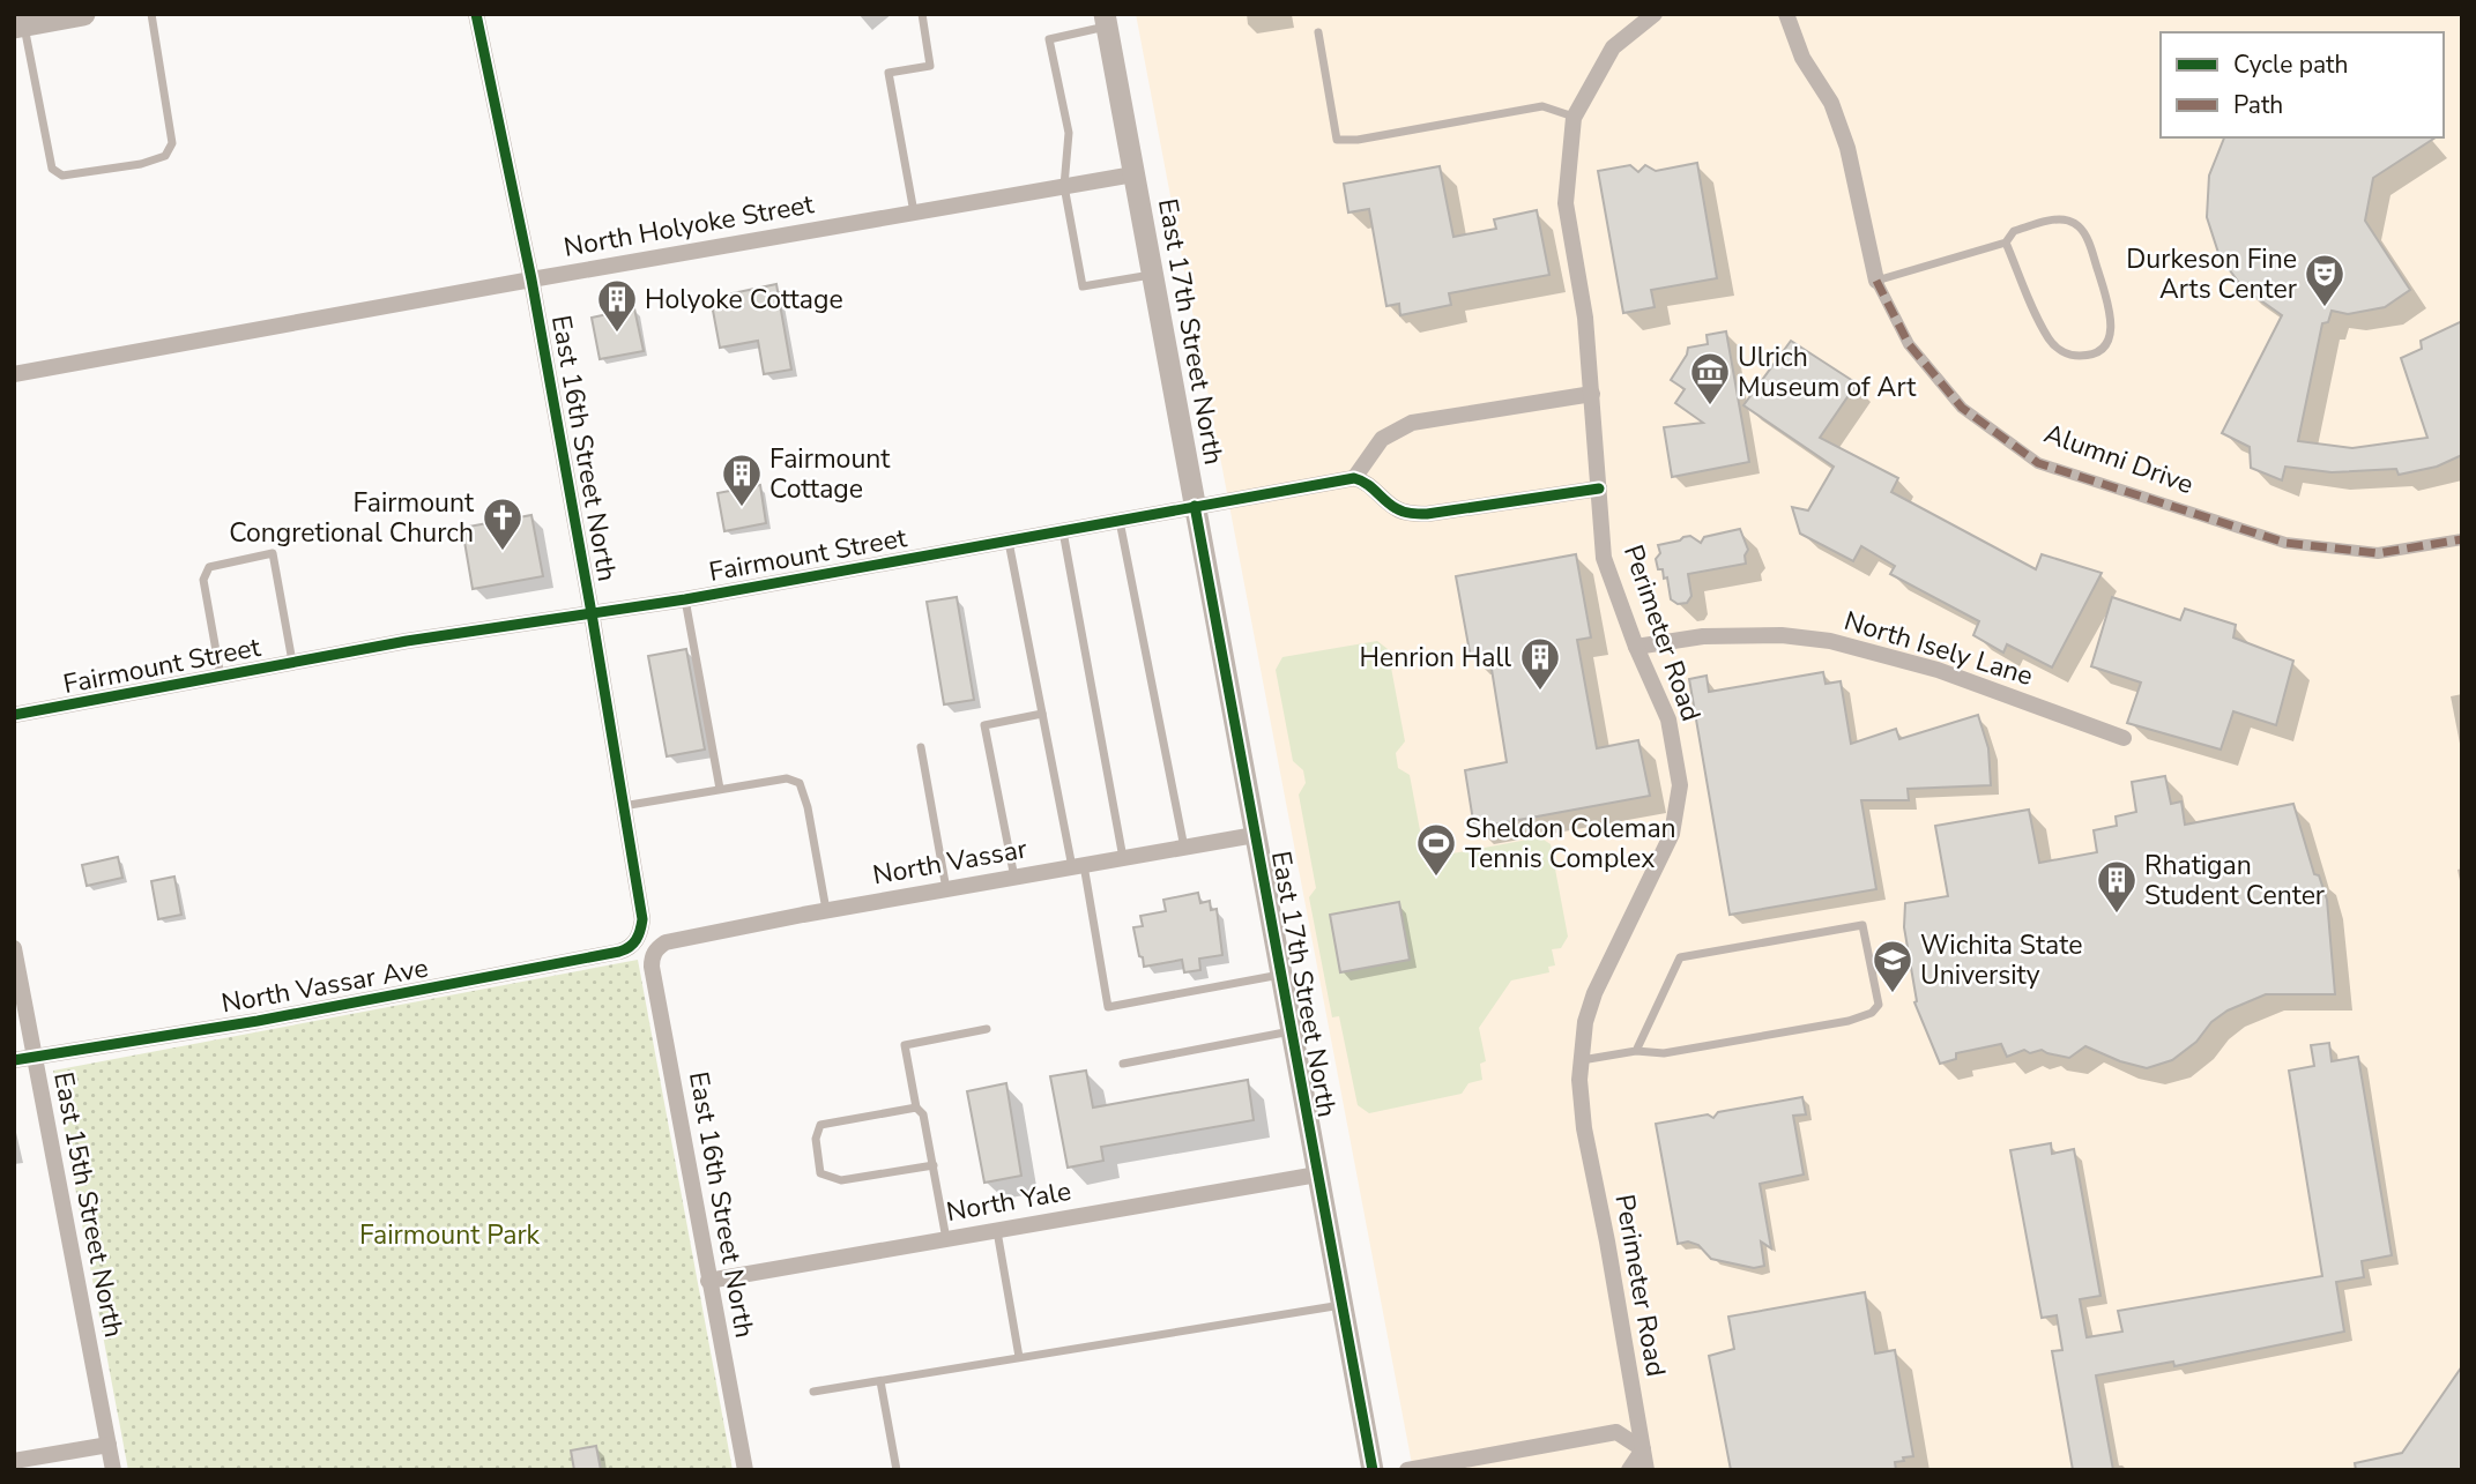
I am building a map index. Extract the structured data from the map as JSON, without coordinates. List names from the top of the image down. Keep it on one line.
{"streets":{"street":["North Holyoke Street","East 17th Street North","East 16th Street North","Alumni Drive","Fairmount Street","Perimeter Road","North Isely Lane","North Vassar","North Vassar Ave","North Yale","East 15th Street North"]},"crossings":[["North Holyoke Street","East 17th Street North"],["North Holyoke Street","East 16th Street North"],["East 17th Street North","Fairmount Street"],["East 17th Street North","North Vassar"],["East 17th Street North","North Yale"],["East 16th Street North","Fairmount Street"],["East 16th Street North","North Vassar"],["East 16th Street North","North Vassar Ave"],["East 16th Street North","North Yale"],["Perimeter Road","North Isely Lane"],["North Vassar Ave","East 15th Street North"]],"parks":["Fairmount Park"],"places":{"theatre":["Durkeson Fine Arts Center"],"building":["Holyoke Cottage","Fairmount Cottage","Henrion Hall","Rhatigan Student Center"],"museum":["Ulrich Museum of Art"],"church":["Fairmount Congretional Church"],"sports":["Sheldon Coleman Tennis Complex"],"school or university":["Wichita State University"]},"legend":["Cycle path","Path"]}
